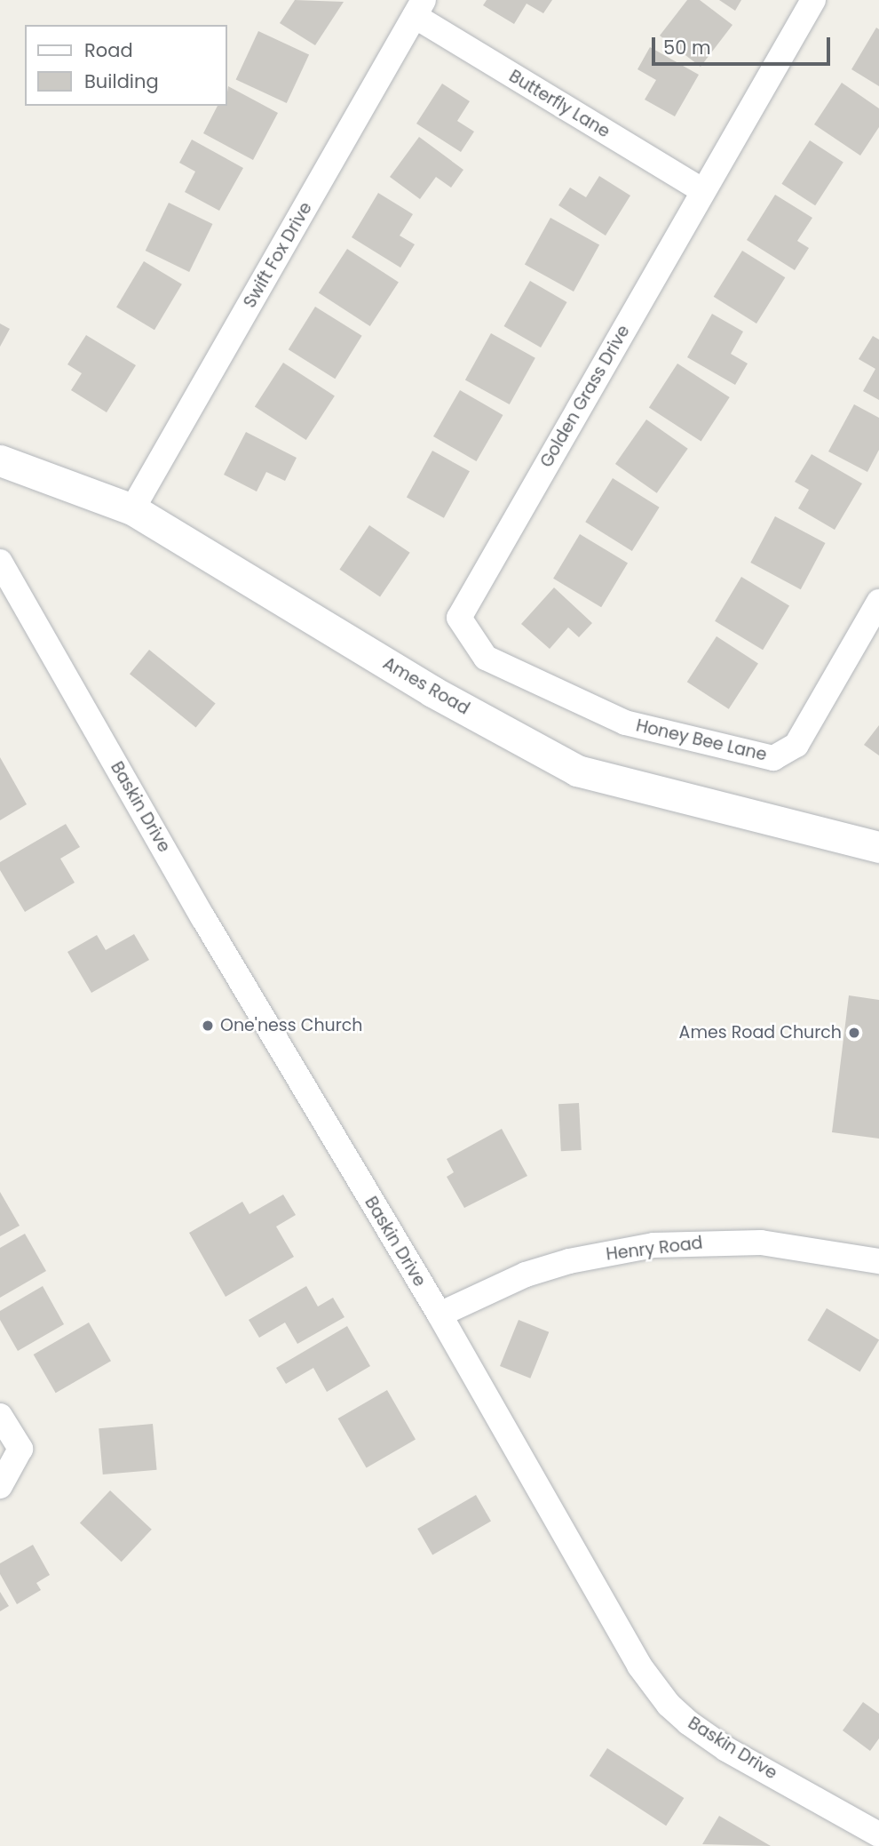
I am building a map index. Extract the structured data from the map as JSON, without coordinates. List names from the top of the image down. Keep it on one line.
{"streets":{"street":["Butterfly Lane","Swift Fox Drive","Golden Grass Drive","Ames Road","Honey Bee Lane","Baskin Drive","Henry Road"]},"crossings":[["Butterfly Lane","Swift Fox Drive"],["Butterfly Lane","Golden Grass Drive"],["Swift Fox Drive","Ames Road"],["Golden Grass Drive","Honey Bee Lane"],["Baskin Drive","Henry Road"]],"places":["One'ness Church","Ames Road Church"],"legend":["Road","Building"],"scale_bar":"50 m"}
